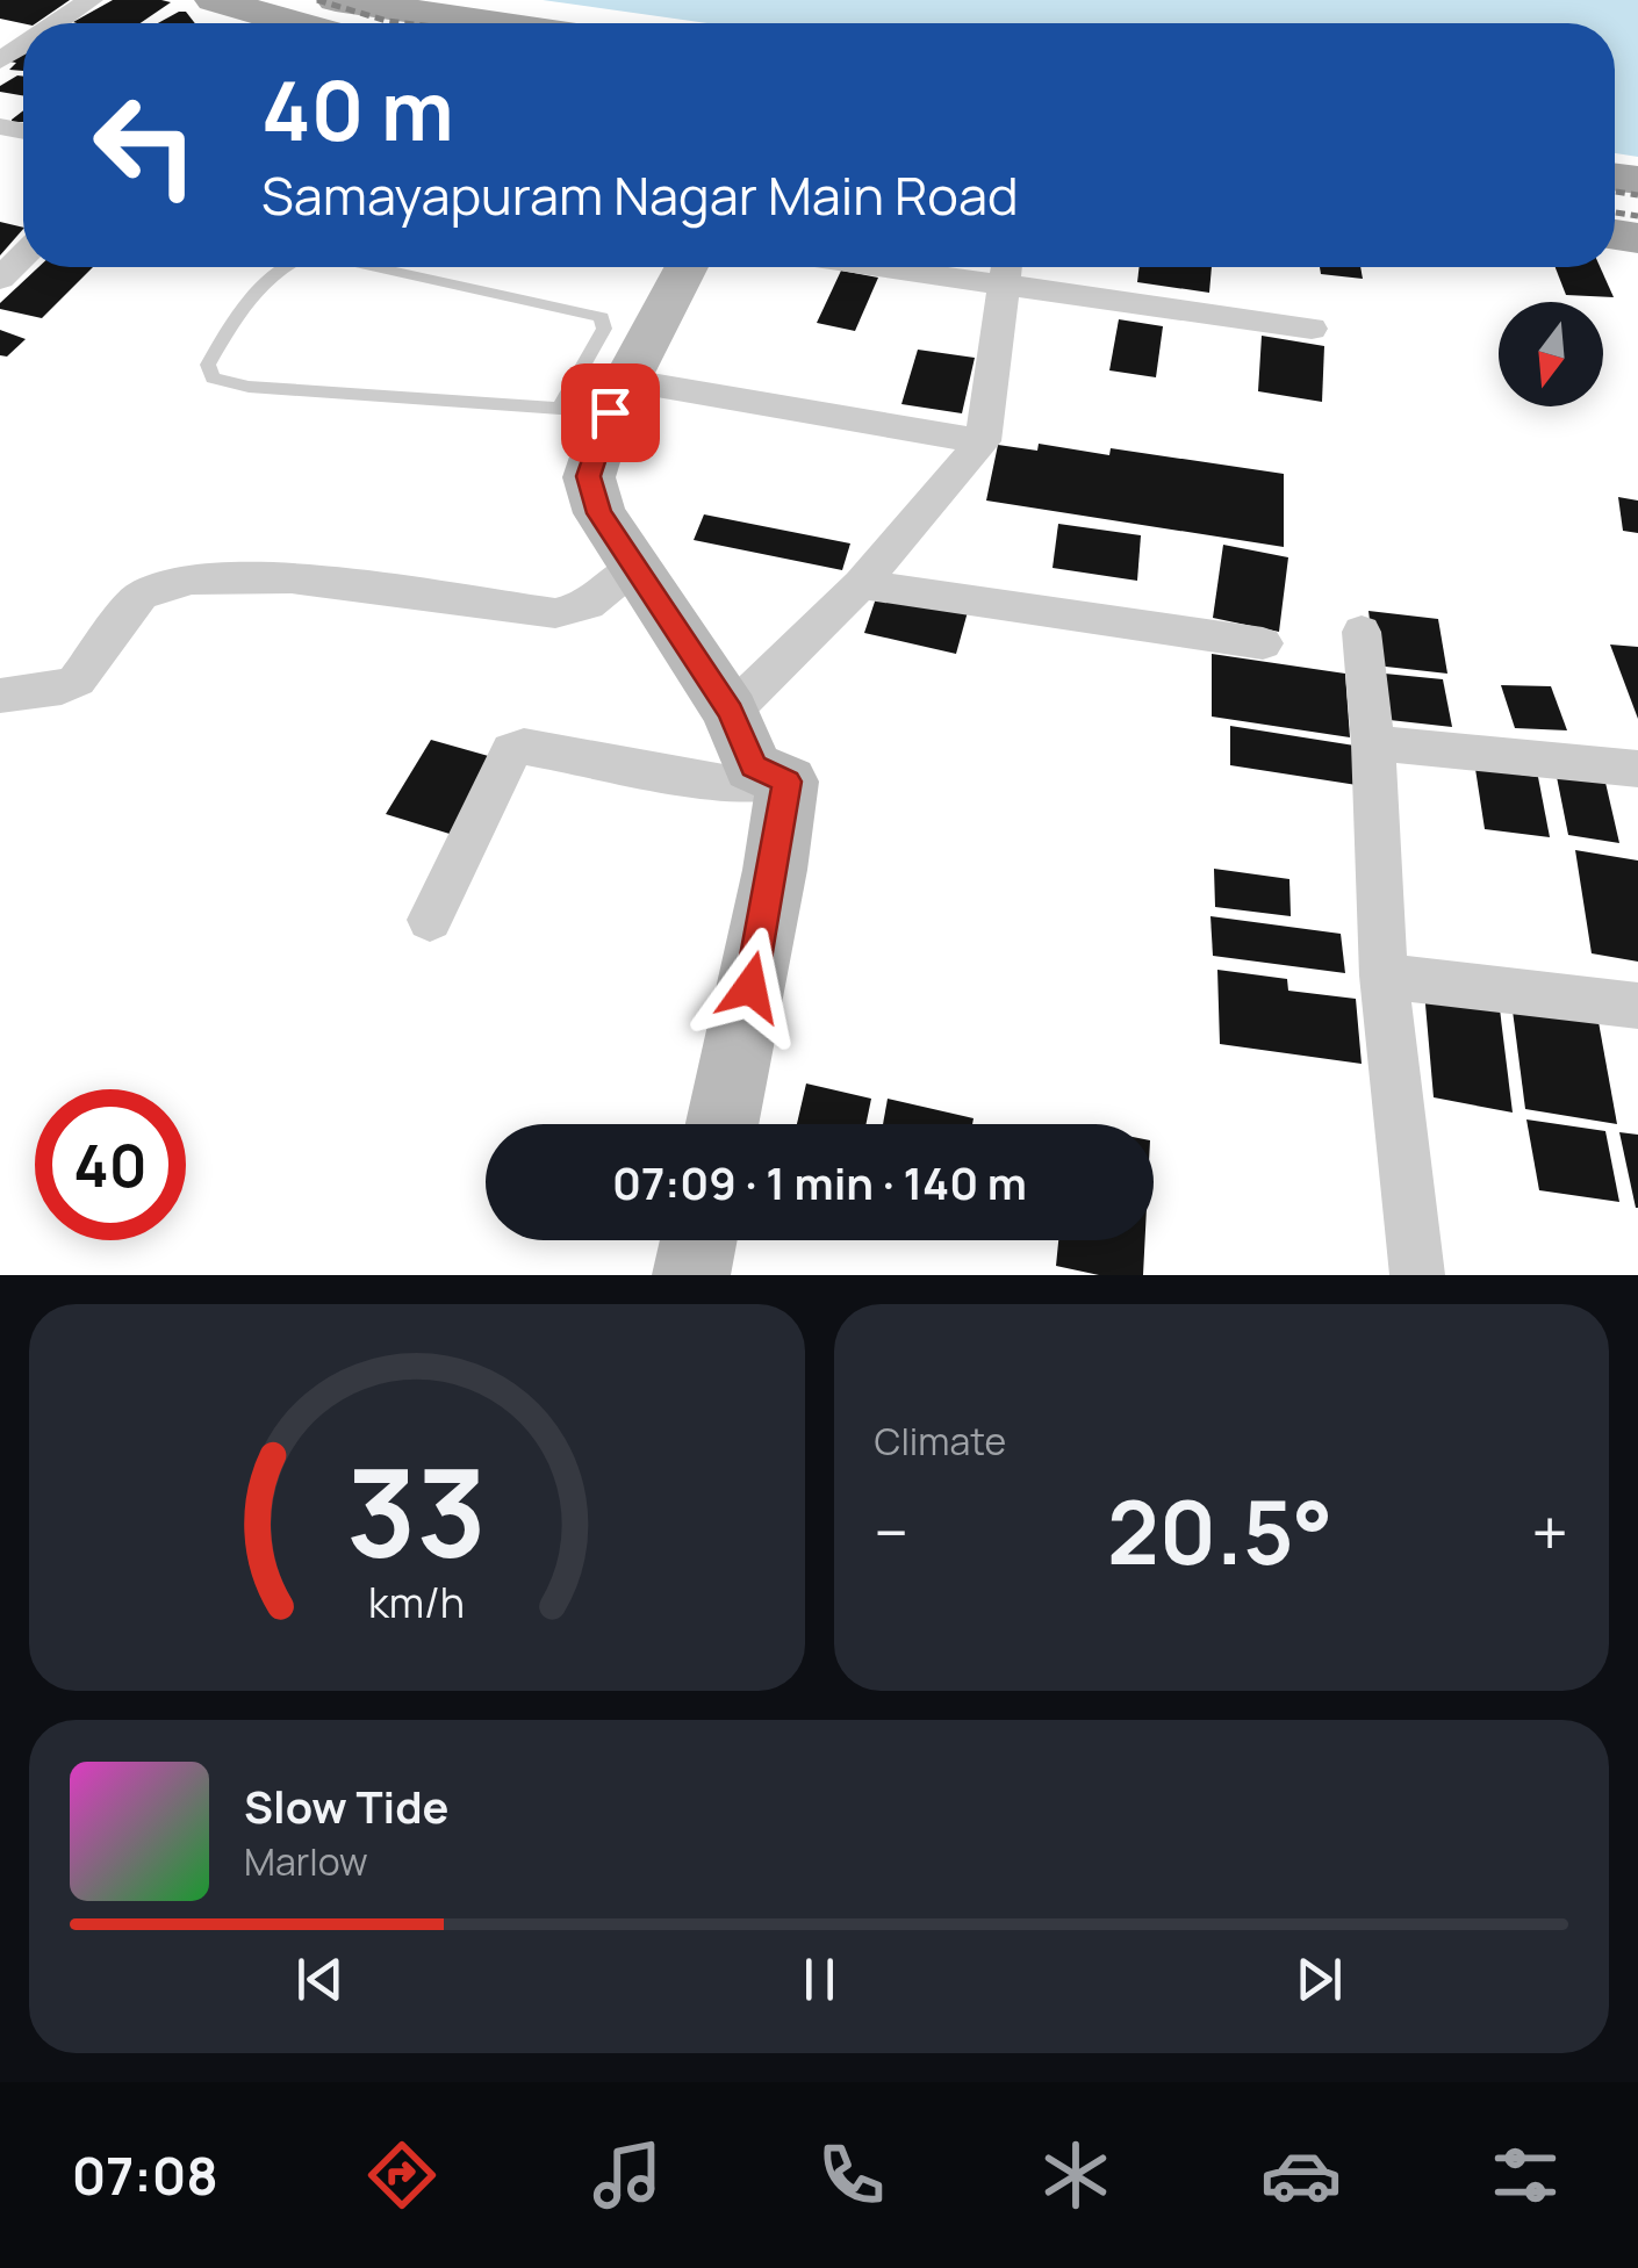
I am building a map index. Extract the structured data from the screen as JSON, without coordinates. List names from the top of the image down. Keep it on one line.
{"north":"bottom","page":{"turn":["40 m","Samayapuram Nagar Main Road"],"limit":"40","trip":"07:09 · 1 min · 140 m","tile":"Climate","heat":["−","20.5°","+"],"song":["Slow Tide","Marlow"],"tabs":"07:08","gauge":["33","km/h"]}}
